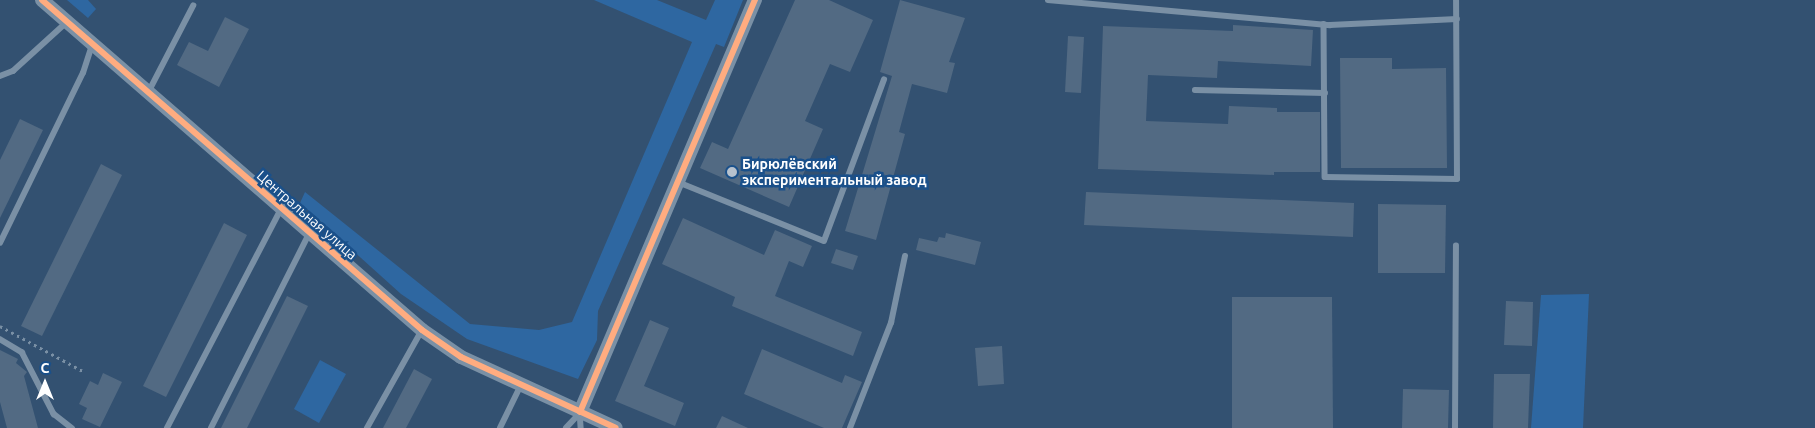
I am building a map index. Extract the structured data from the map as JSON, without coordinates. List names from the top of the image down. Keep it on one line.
{"streets":{"street":["Центральная улица"]},"places":["Бирюлёвский экспериментальный завод"],"north":"top"}
